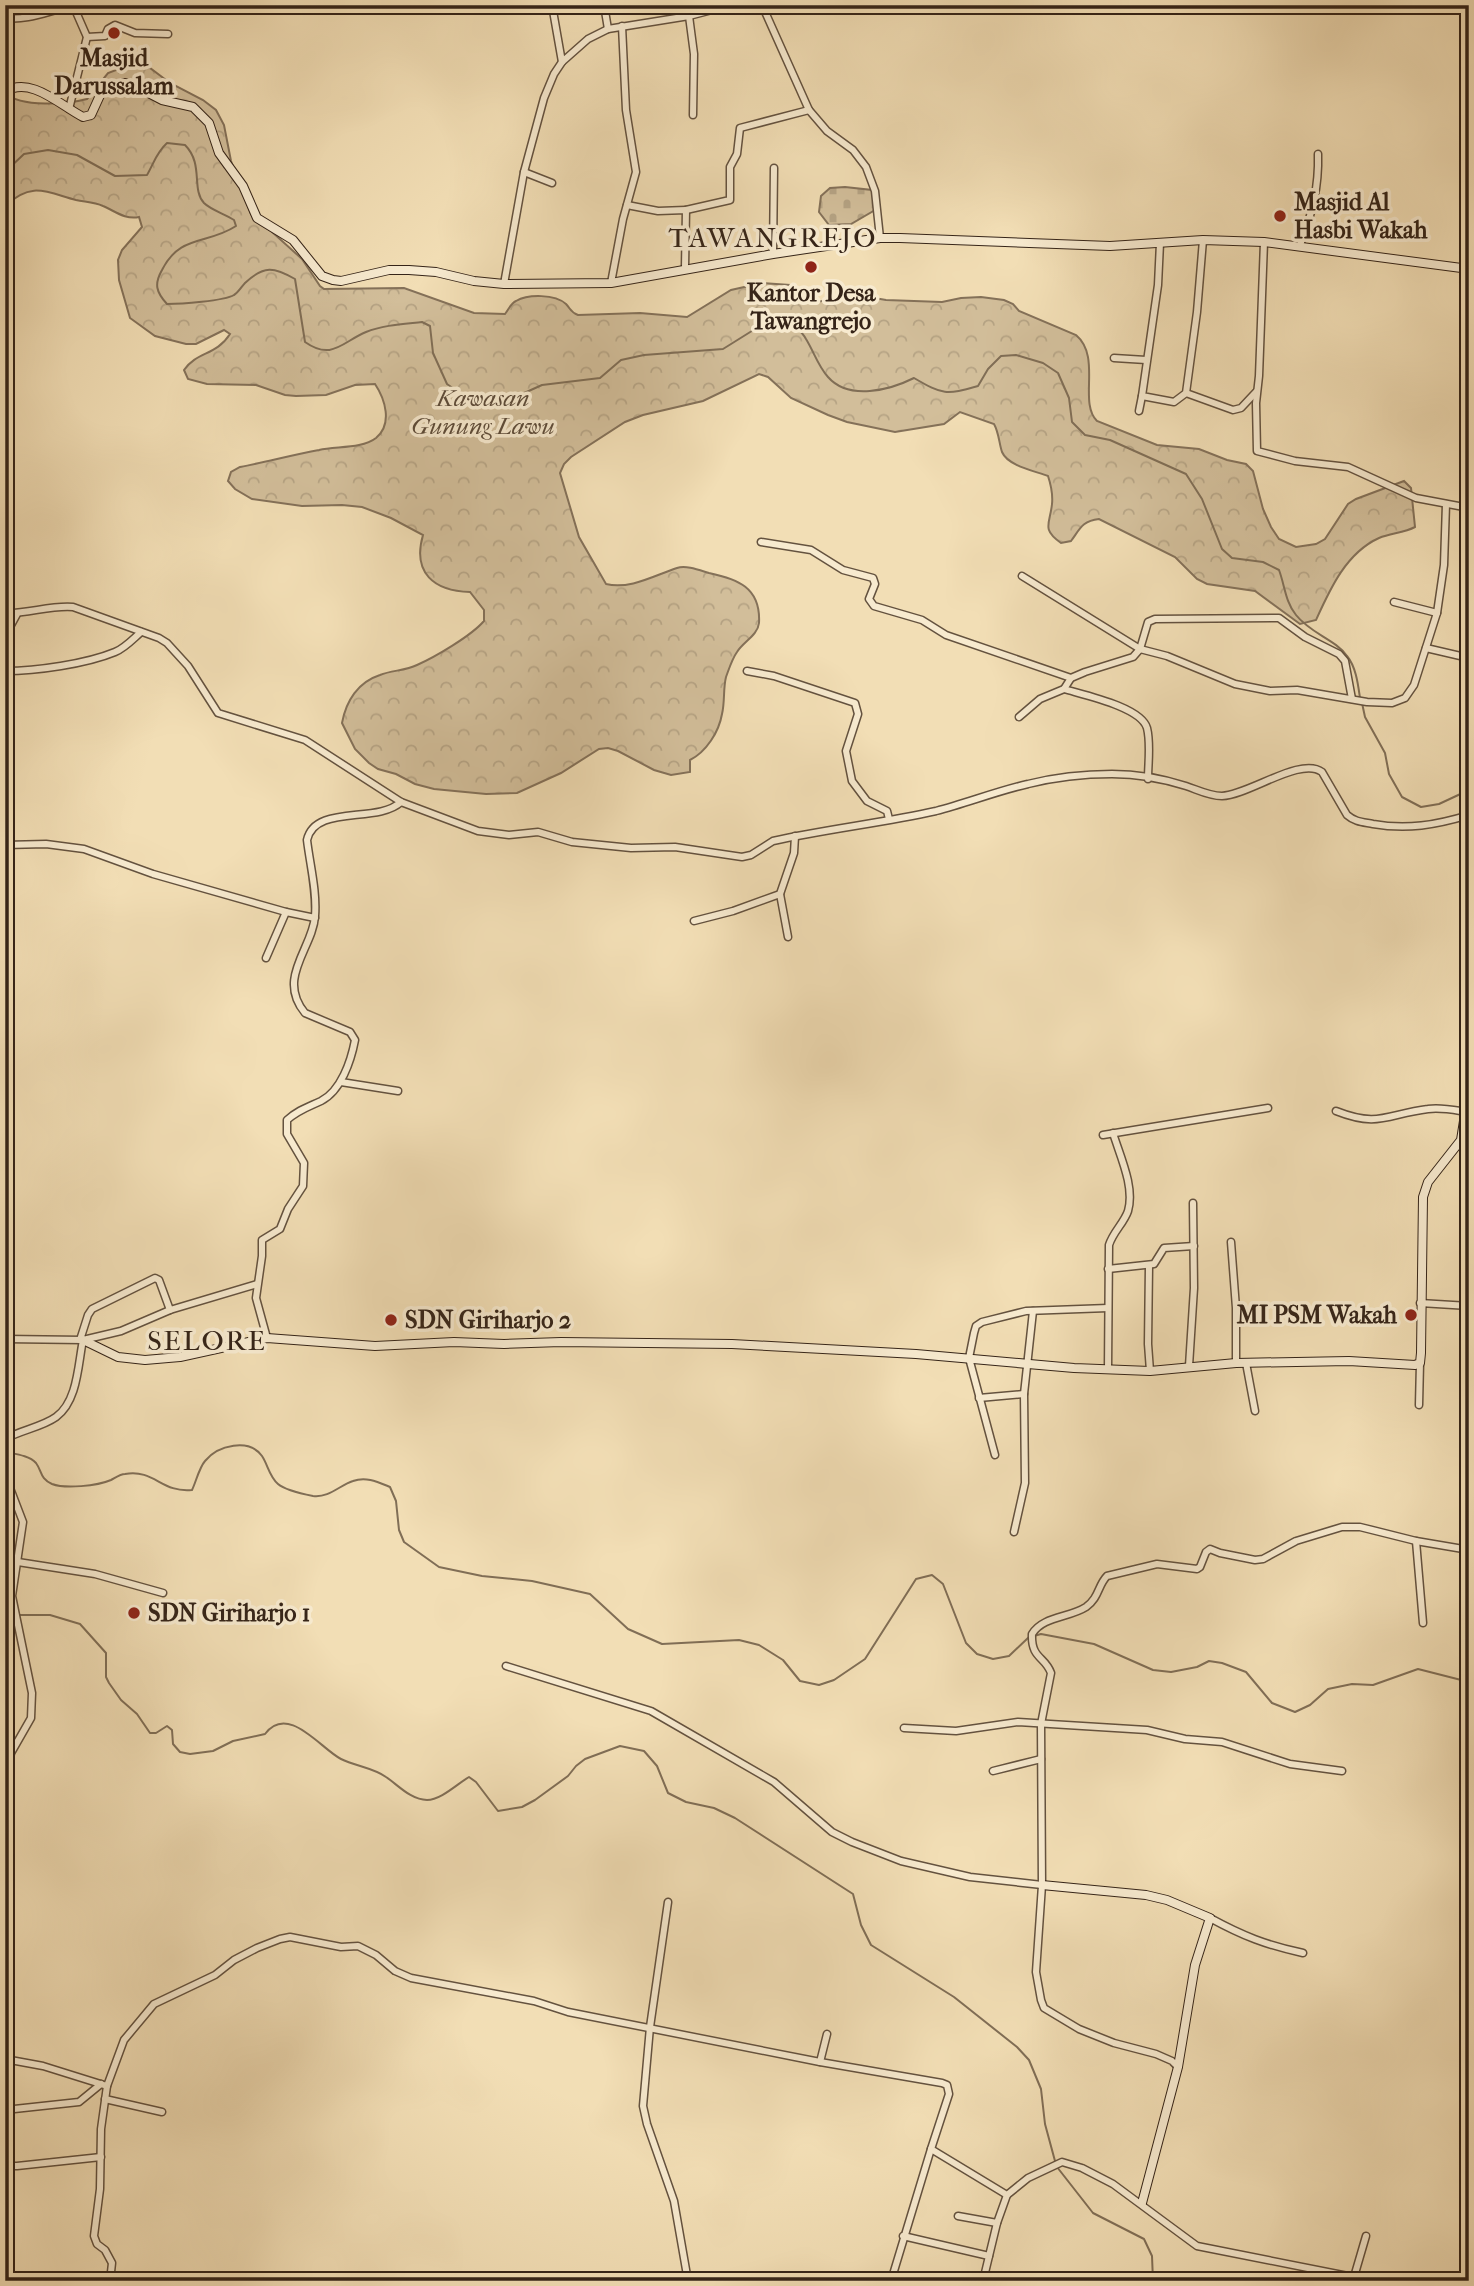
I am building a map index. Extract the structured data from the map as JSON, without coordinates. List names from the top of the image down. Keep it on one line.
{"districts":["TAWANGREJO","SELORE"],"parks":["Kawasan Gunung Lawu"],"places":["Masjid Darussalam","Masjid Al Hasbi Wakah","Kantor Desa Tawangrejo","MI PSM Wakah","SDN Giriharjo 2","SDN Giriharjo 1"]}
